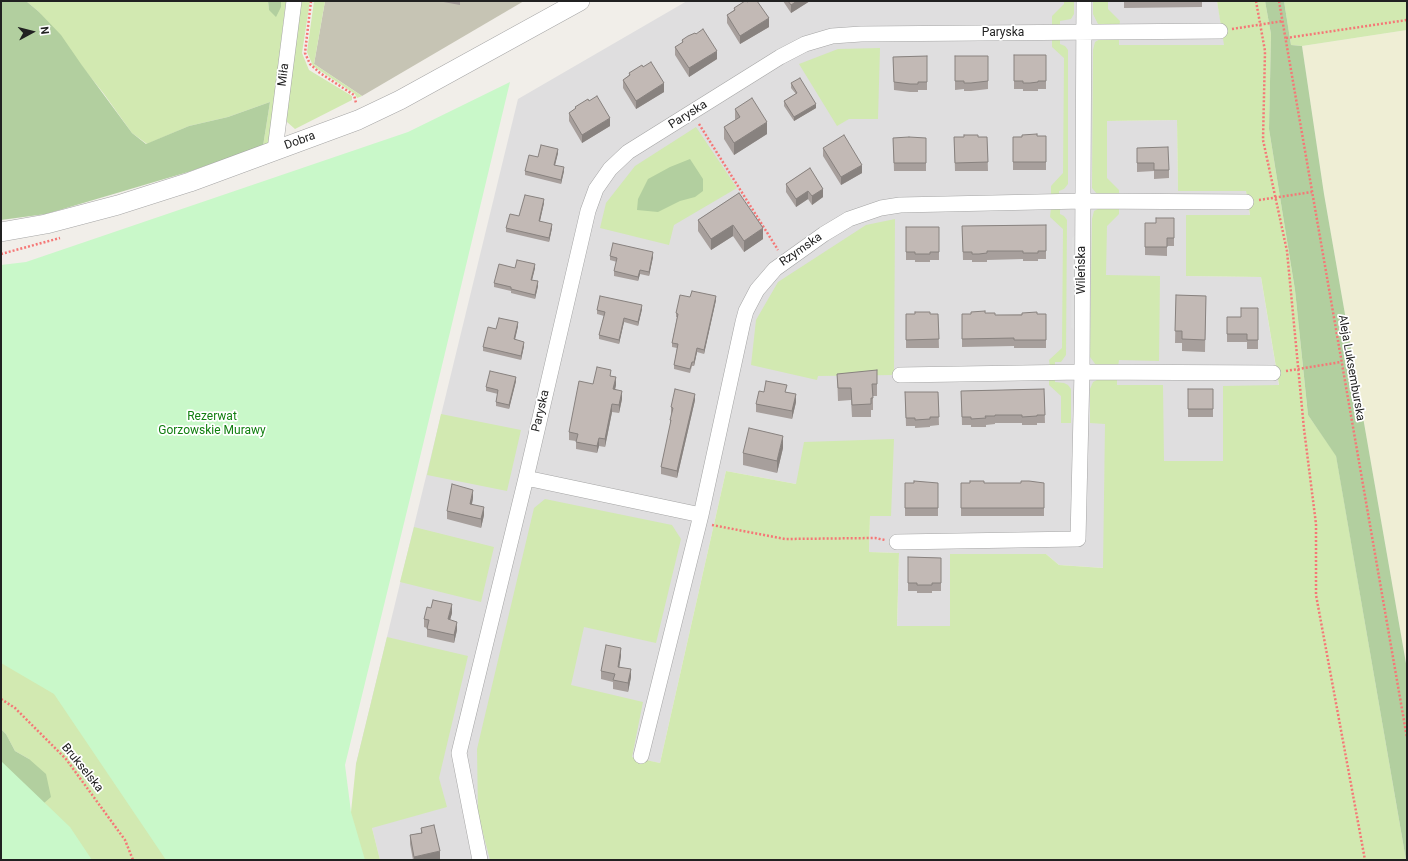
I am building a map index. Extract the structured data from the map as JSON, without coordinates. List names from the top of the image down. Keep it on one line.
{"streets":{"street":["Paryska","Miła","Dobra","Rzymska","Wileńska"],"path":["Aleja Luksemburska","Brukselska"]},"crossings":[["Paryska","Wileńska"],["Miła","Dobra"],["Rzymska","Wileńska"]],"parks":["Rezerwat Gorzowskie Murawy"],"north":"right"}
